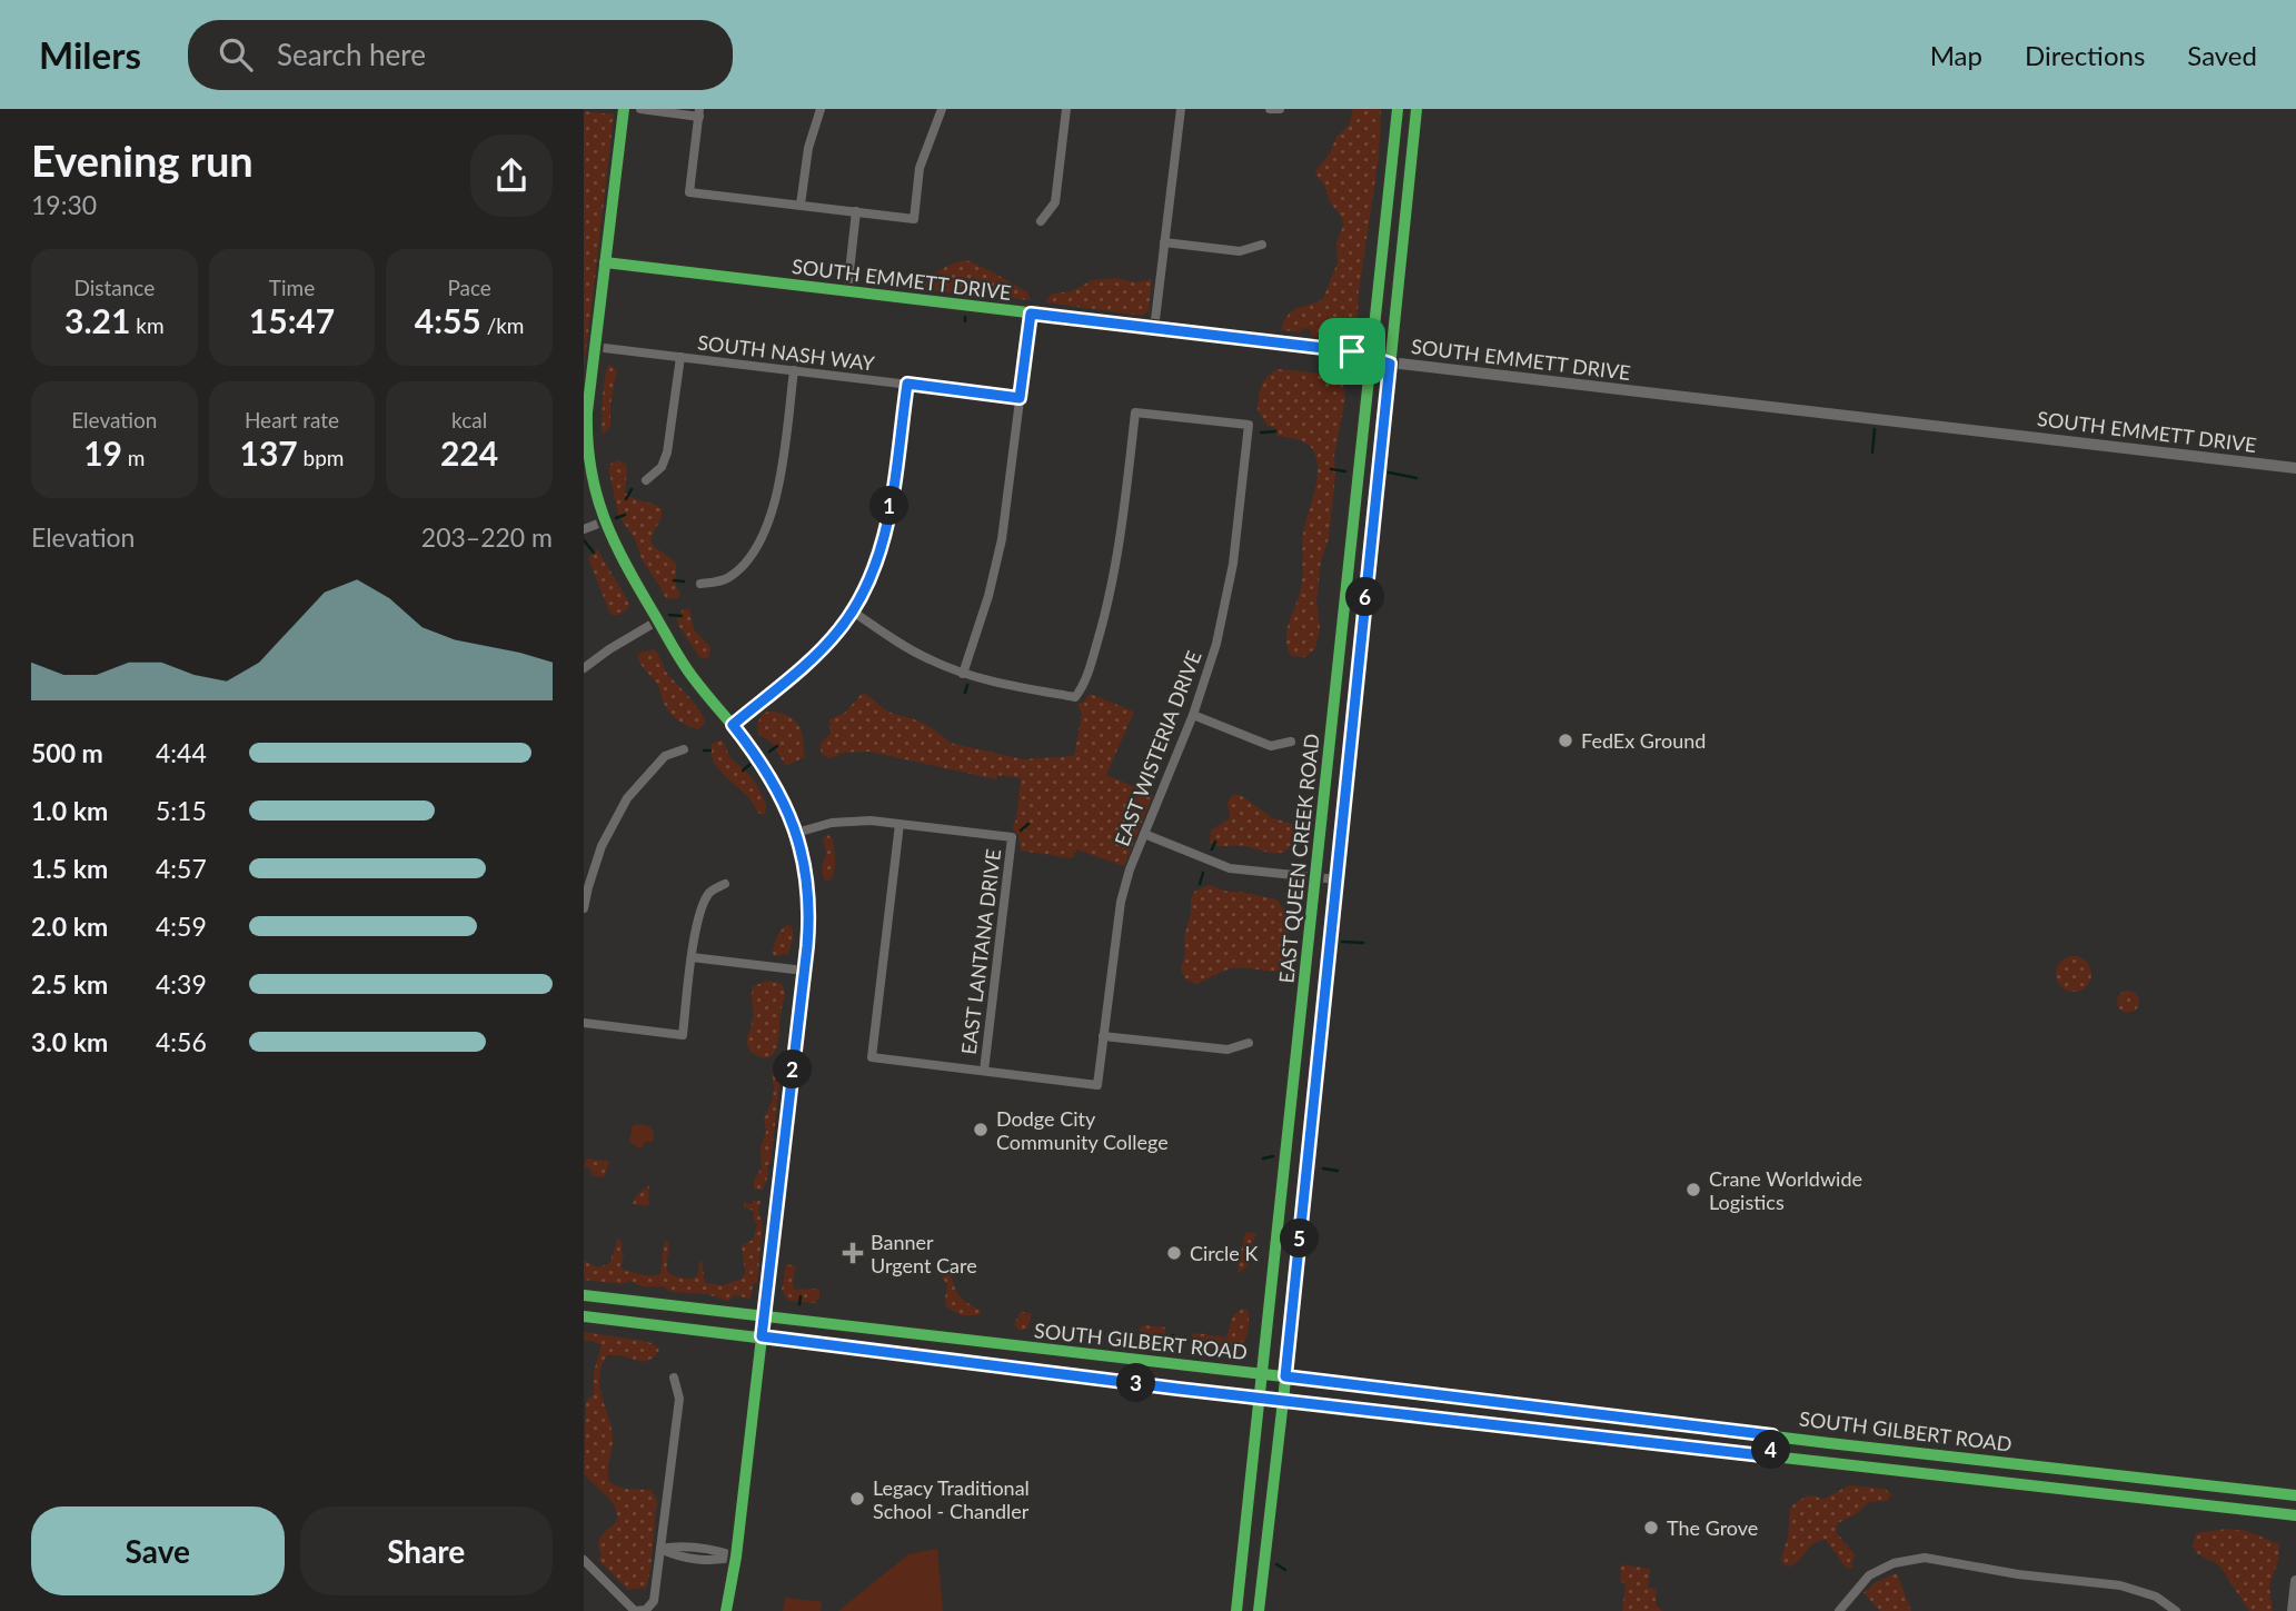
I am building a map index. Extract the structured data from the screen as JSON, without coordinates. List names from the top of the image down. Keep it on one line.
{"streets":{"main road":["EAST QUEEN CREEK ROAD","SOUTH GILBERT ROAD"],"street":["SOUTH EMMETT DRIVE","SOUTH NASH WAY","EAST WISTERIA DRIVE","EAST LANTANA DRIVE"]},"crossings":[["SOUTH EMMETT DRIVE","EAST QUEEN CREEK ROAD"],["EAST WISTERIA DRIVE","EAST LANTANA DRIVE"],["EAST QUEEN CREEK ROAD","SOUTH GILBERT ROAD"]],"places":{"other":["FedEx Ground","Dodge City Community College","Crane Worldwide Logistics","Circle K","Legacy Traditional School - Chandler","The Grove"],"health":["Banner Urgent Care"]},"page":{"header":"Milers","search":"Search here","nav":["Map","Directions","Saved"],"heading":["Evening run","19:30"],"stats":[["Distance","3.21 km"],["Time","15:47"],["Pace","4:55 /km"],["Elevation","19 m"],["Heart rate","137 bpm"],["kcal","224"]],"pins":["1","6","2","5","3","4"],"chart":["Elevation","203–220 m"],"list":[{"name":"500 m","note":"4:44"},{"name":"1.0 km","note":"5:15"},{"name":"1.5 km","note":"4:57"},{"name":"2.0 km","note":"4:59"},{"name":"2.5 km","note":"4:39"},{"name":"3.0 km","note":"4:56"}],"buttons":["Save","Share"]}}
